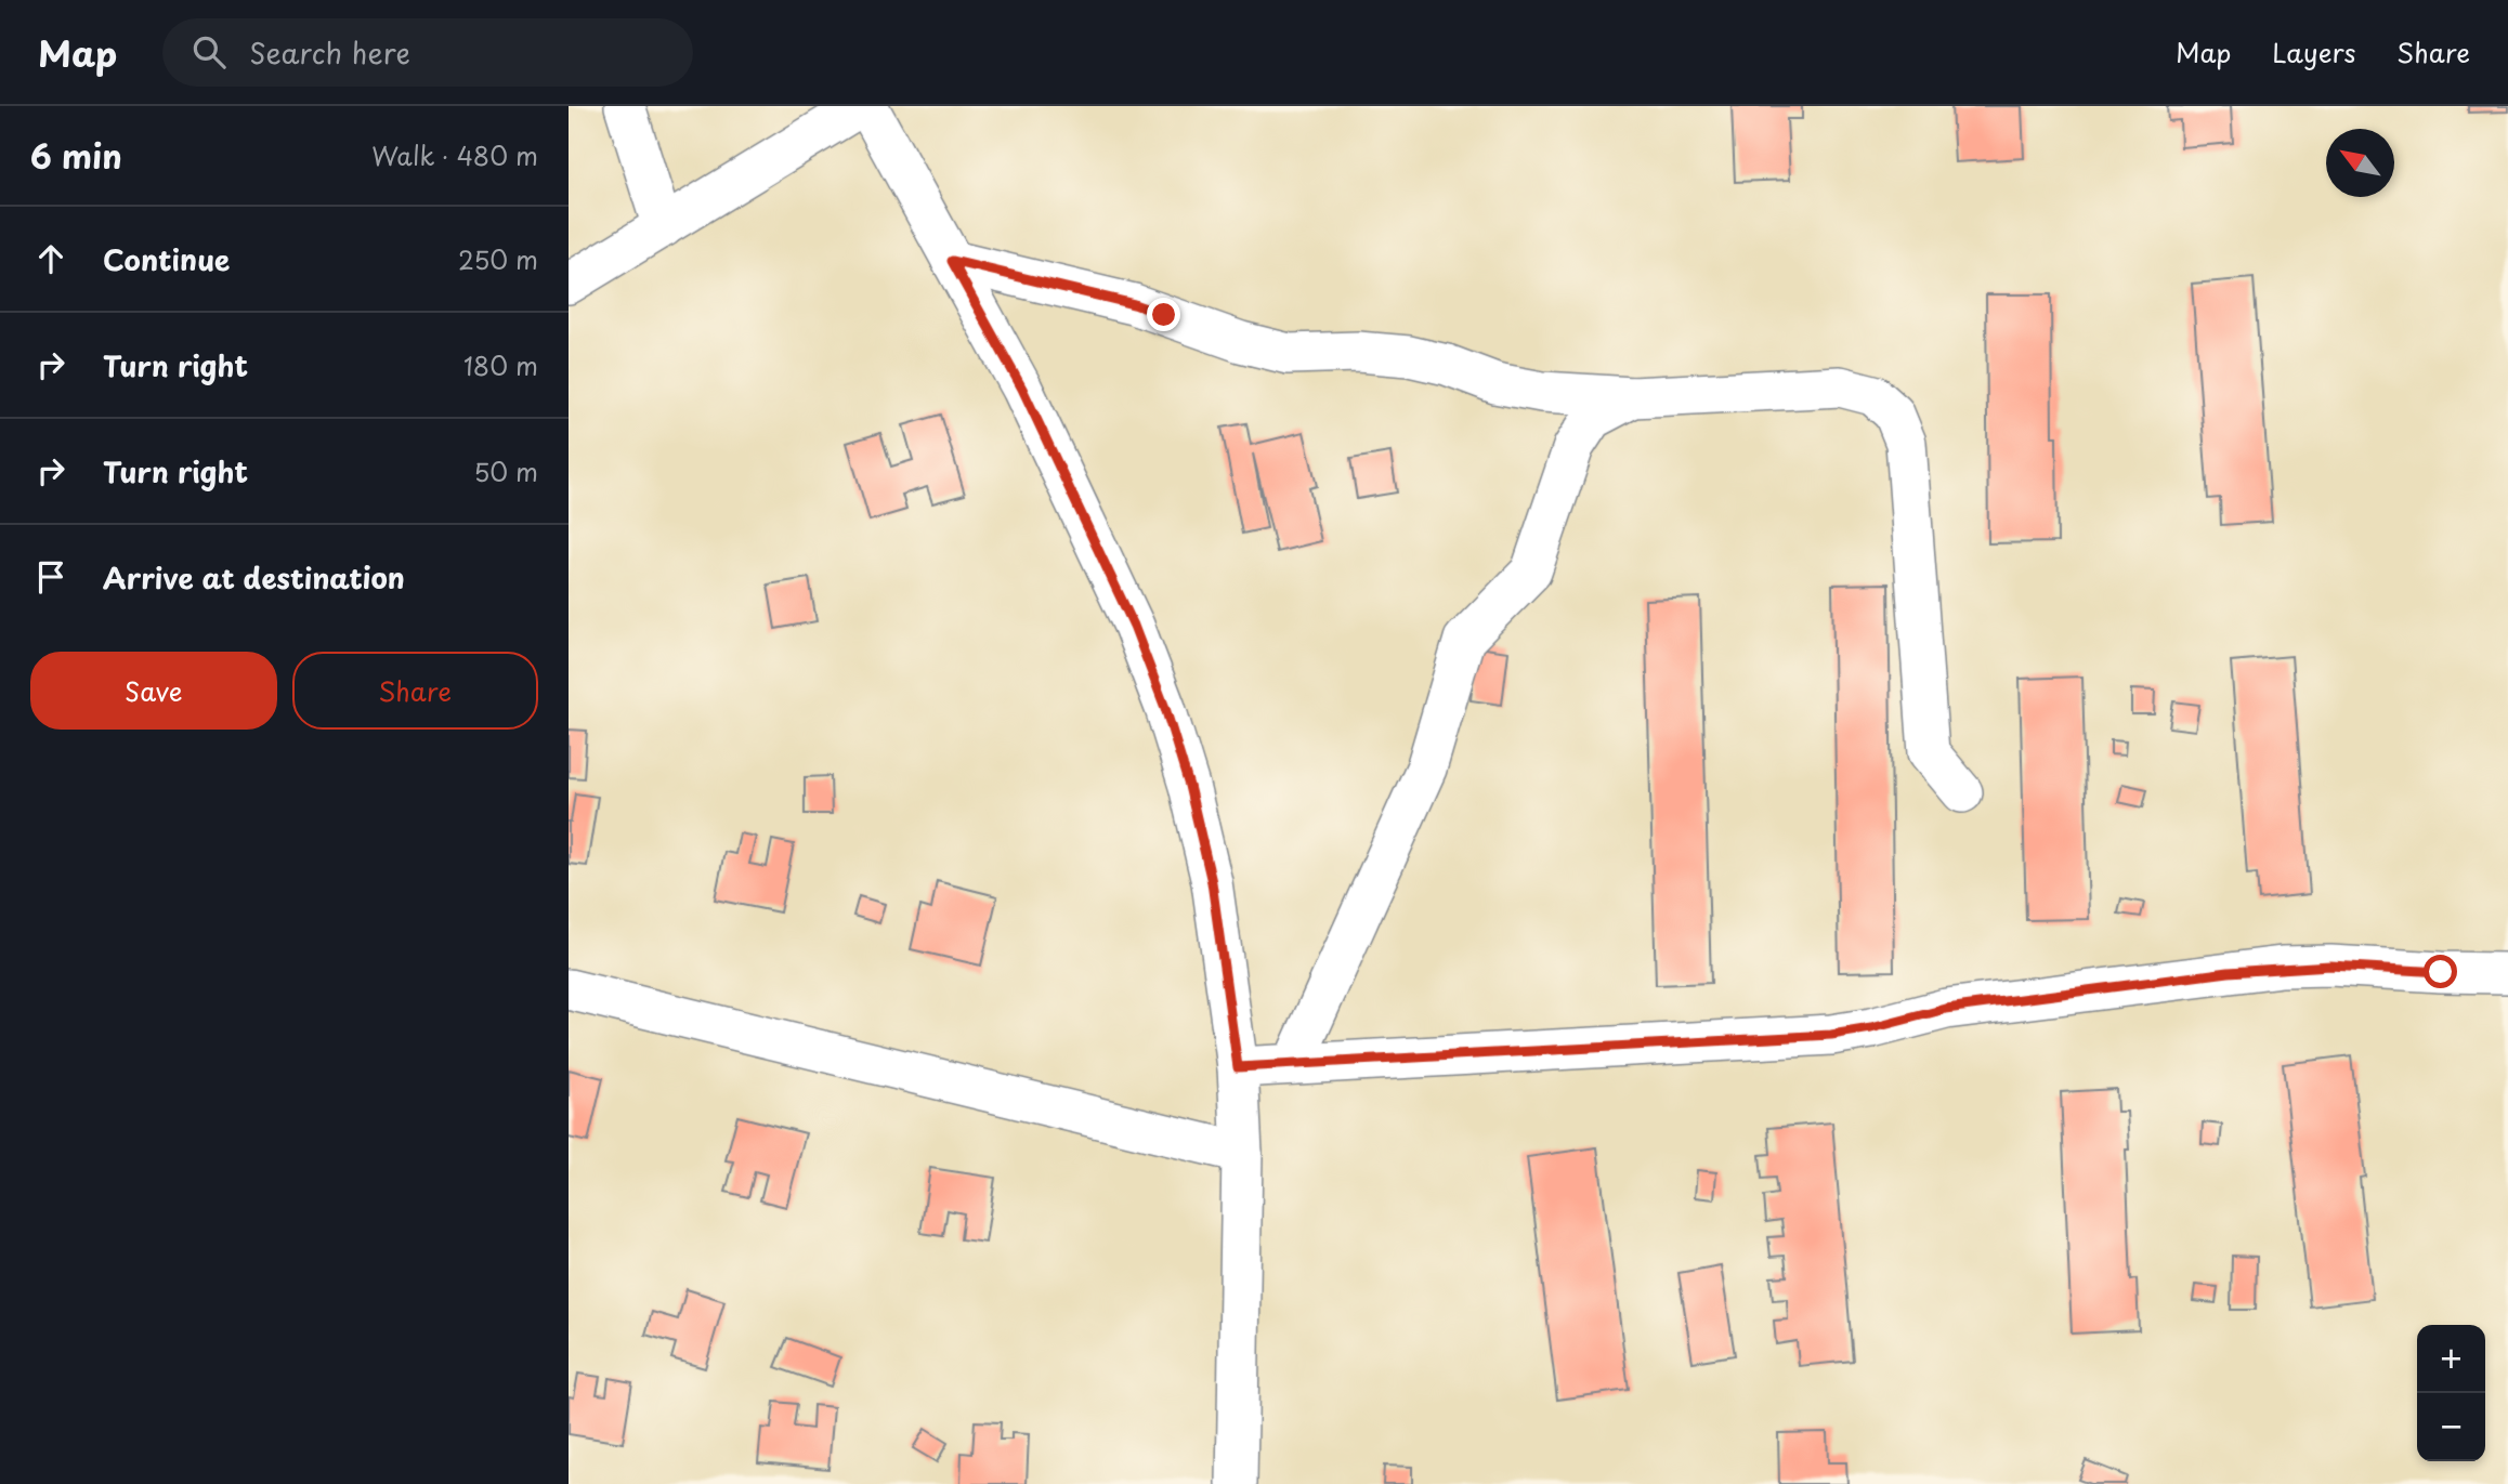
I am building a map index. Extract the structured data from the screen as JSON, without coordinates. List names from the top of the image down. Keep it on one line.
{"north":"top left","page":{"header":"Map","search":"Search here","nav":["Map","Layers","Share"],"heading":["6 min","Walk · 480 m"],"list":[["Continue","250 m"],["Turn right","180 m"],["Turn right","50 m"],"Arrive at destination"],"buttons":["Save","Share"],"map_buttons":["+","−"]}}
